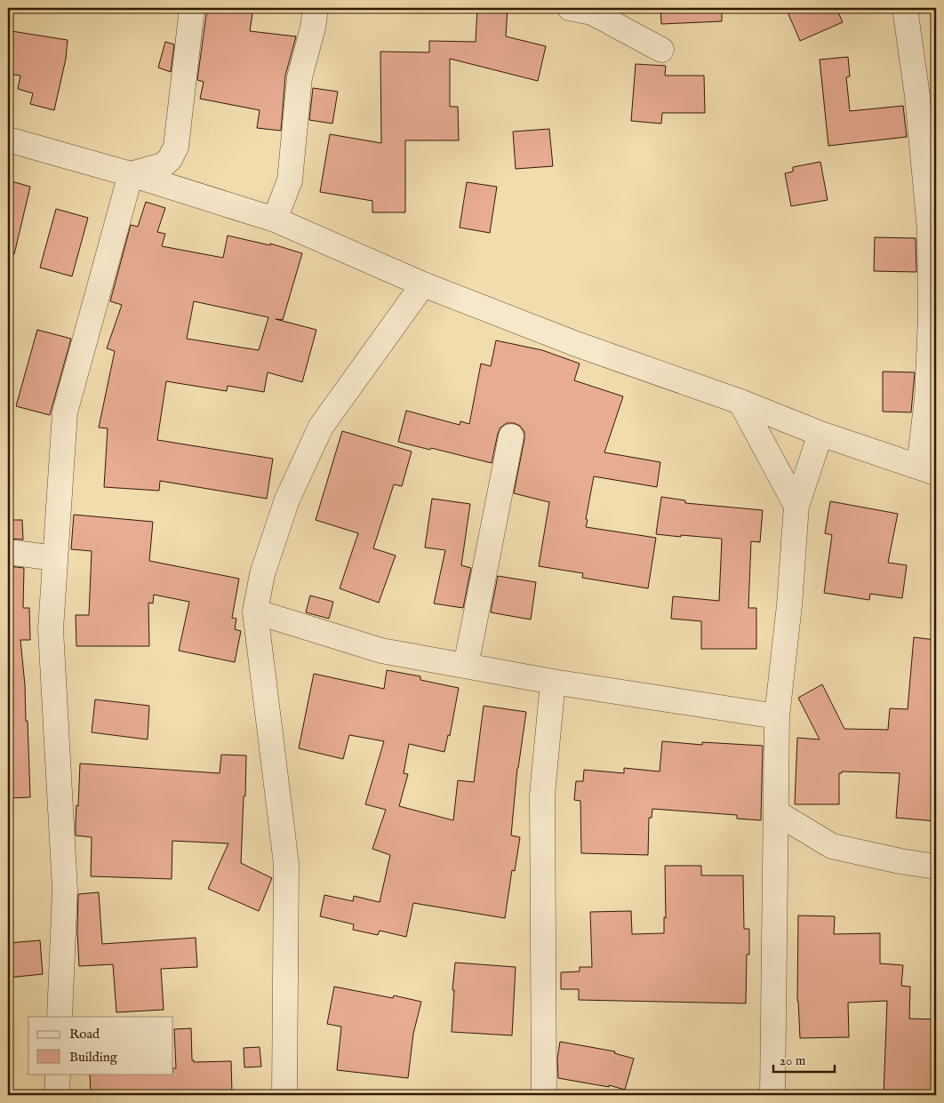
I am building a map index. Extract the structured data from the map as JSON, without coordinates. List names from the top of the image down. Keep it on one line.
{"legend":["Road","Building"],"scale_bar":"20 m"}
